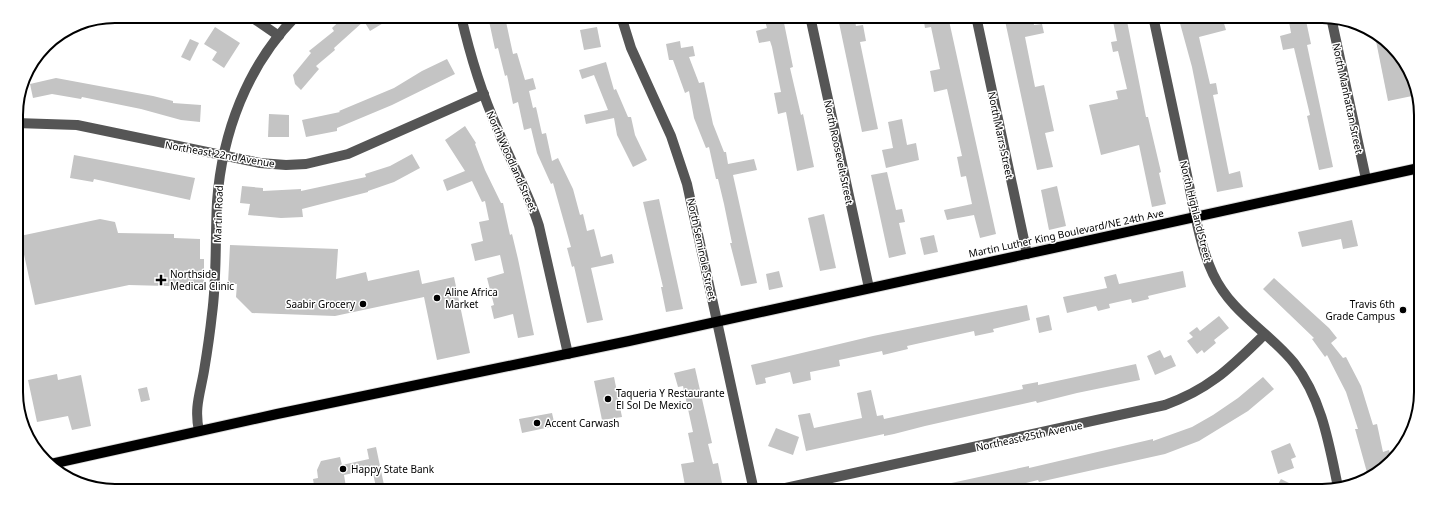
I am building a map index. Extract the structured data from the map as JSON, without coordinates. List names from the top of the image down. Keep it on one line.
{"streets":{"main road":["Martin Luther King Boulevard/NE 24th Ave"],"street":["North Manhattan Street","North Marrs Street","North Roosevelt Street","Northeast 22nd Avenue","North Woodland Street","North Highland Street","Martin Road","North Seminole Street","Northeast 25th Avenue"]},"crossings":[["North Manhattan Street","Martin Luther King Boulevard/NE 24th Ave"],["North Marrs Street","Martin Luther King Boulevard/NE 24th Ave"],["North Roosevelt Street","Martin Luther King Boulevard/NE 24th Ave"],["Northeast 22nd Avenue","North Woodland Street"],["Northeast 22nd Avenue","Martin Road"],["North Woodland Street","Martin Luther King Boulevard/NE 24th Ave"],["North Highland Street","Martin Luther King Boulevard/NE 24th Ave"],["North Highland Street","Northeast 25th Avenue"],["Martin Road","Martin Luther King Boulevard/NE 24th Ave"],["Martin Luther King Boulevard/NE 24th Ave","North Seminole Street"]],"places":{"health":["Northside Medical Clinic"],"other":["Aline Africa Market","Saabir Grocery","Travis 6th Grade Campus","Taqueria Y Restaurante El Sol De Mexico","Accent Carwash","Happy State Bank"]}}
